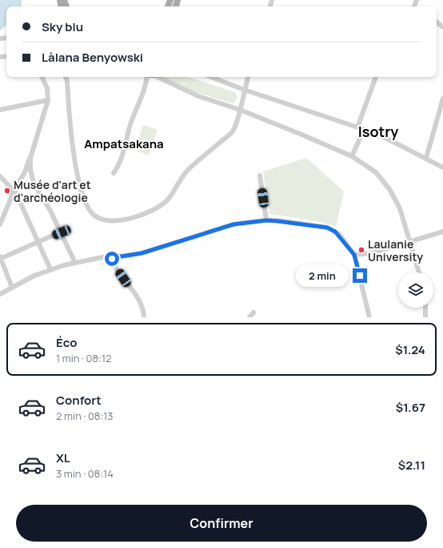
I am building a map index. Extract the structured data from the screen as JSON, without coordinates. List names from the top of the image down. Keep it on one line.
{"districts":["Isotry","Ampatsakana"],"places":["Musée d'art et d'archéologie","Laulanie University"],"page":{"banner":["Sky blu","Làlana Benyowski"],"bubble":"2 min","list":[{"name":"Éco","note":"1 min · 08:12","value":"$1.24"},{"name":"Confort","note":"2 min · 08:13","value":"$1.67"},{"name":"XL","note":"3 min · 08:14","value":"$2.11"}],"buttons":"Confirmer"}}
